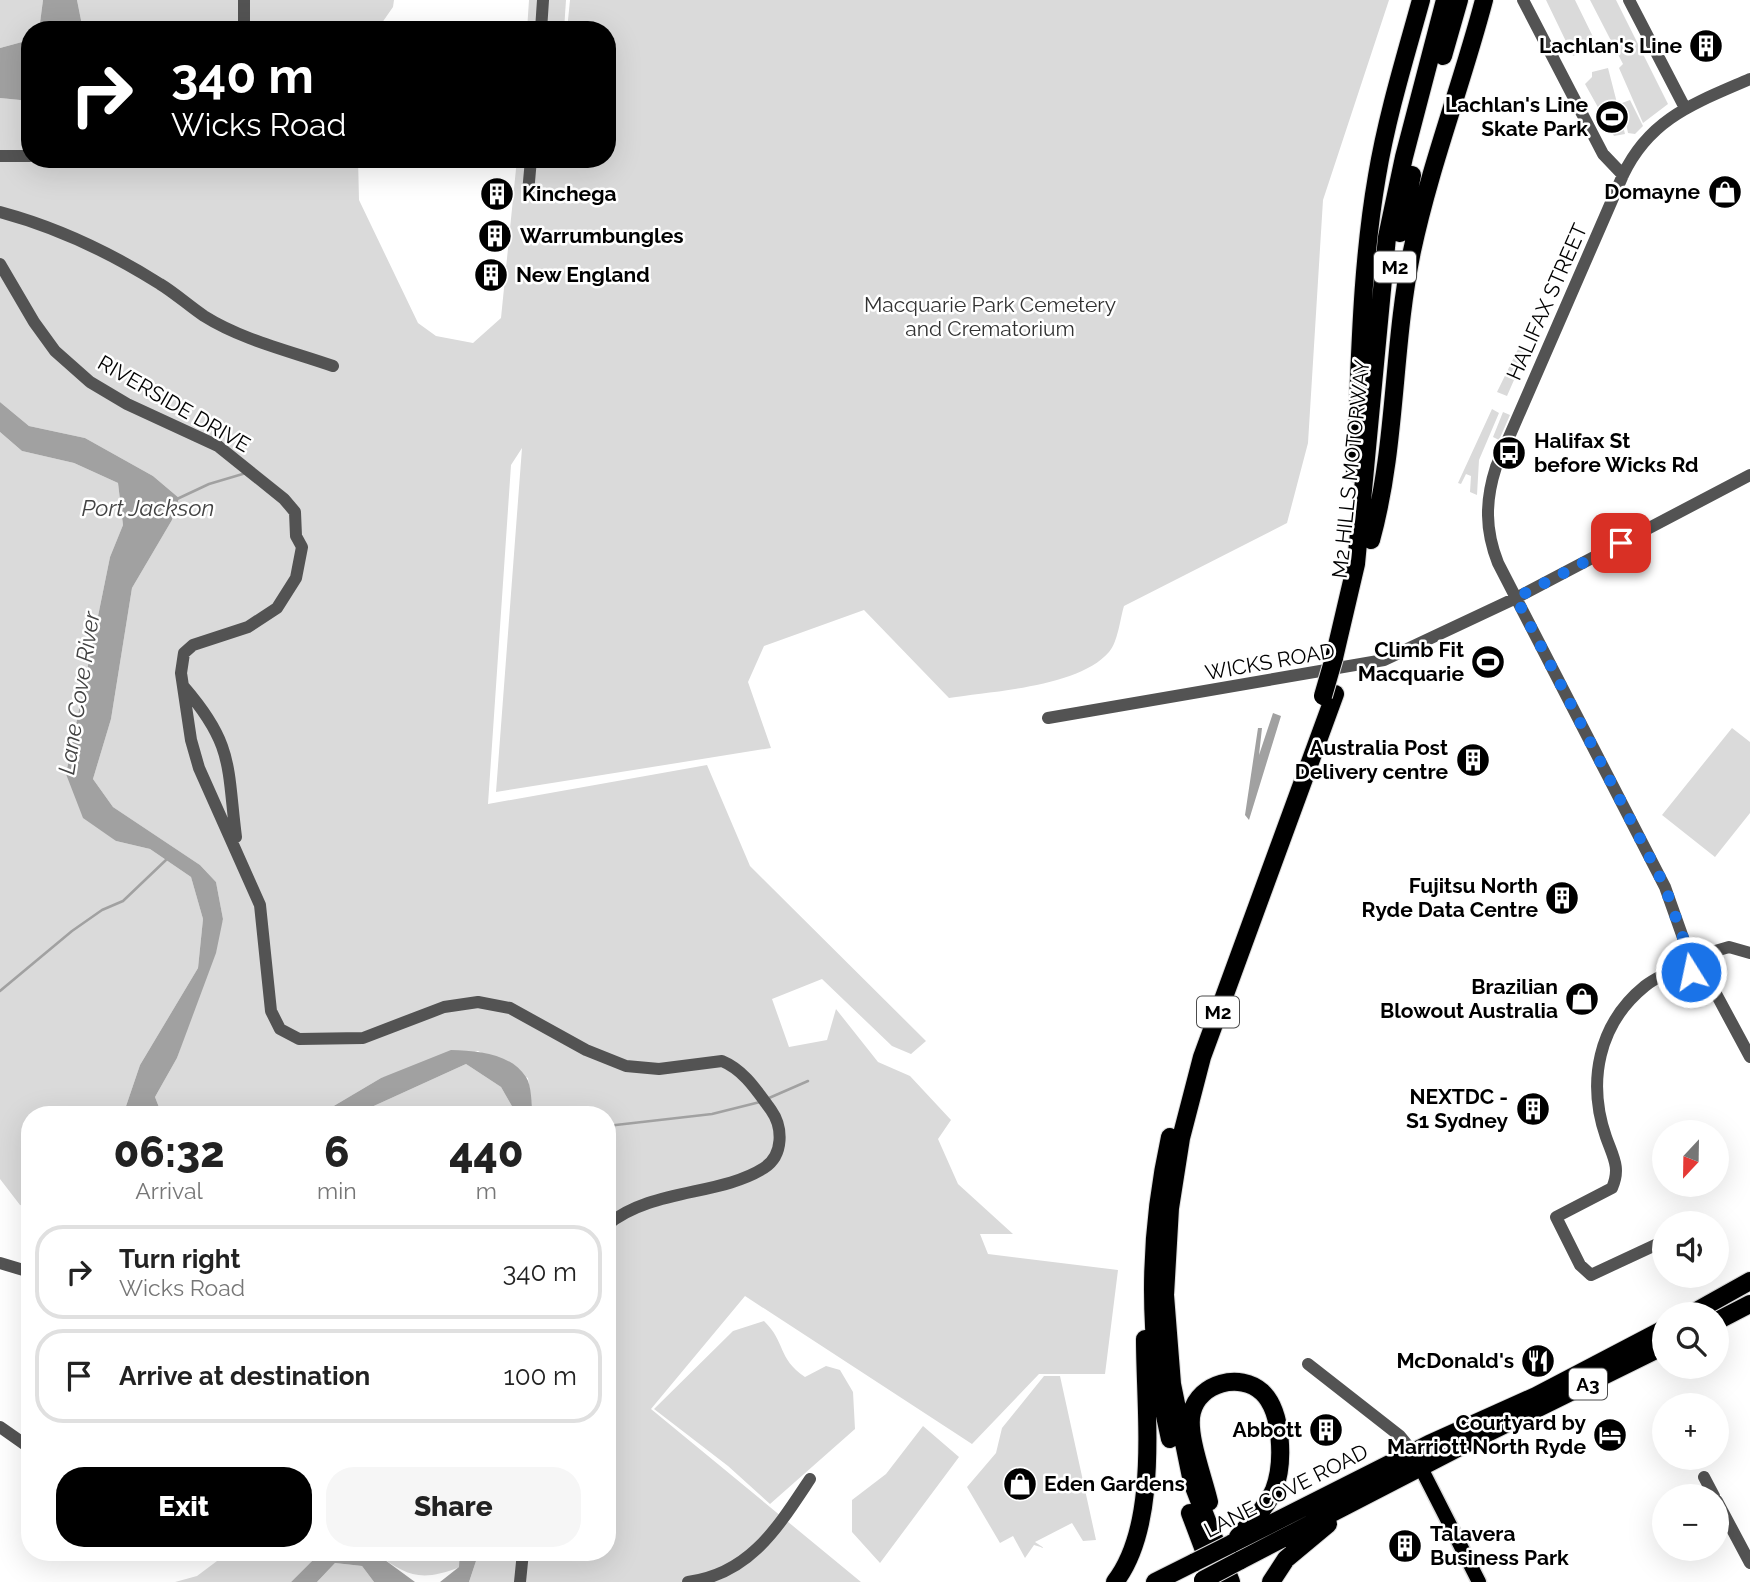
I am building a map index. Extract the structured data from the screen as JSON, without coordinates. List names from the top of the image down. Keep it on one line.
{"streets":{"highway":["M2","M2 HILLS MOTORWAY","A3","LANE COVE ROAD"],"street":["HALIFAX STREET","RIVERSIDE DRIVE","WICKS ROAD"]},"crossings":[["M2","M2 HILLS MOTORWAY"],["HALIFAX STREET","WICKS ROAD"],["M2 HILLS MOTORWAY","LANE COVE ROAD"]],"water":["Port Jackson","Lane Cove River"],"parks":["Macquarie Park Cemetery and Crematorium"],"places":{"building":["Lachlan's Line","Kinchega","Warrumbungles","New England","Australia Post Delivery centre","Fujitsu North Ryde Data Centre","NEXTDC - S1 Sydney","Abbott","Talavera Business Park"],"sports":["Lachlan's Line Skate Park","Climb Fit Macquarie"],"shop":["Domayne","Brazilian Blowout Australia","Eden Gardens"],"bus stop":["Halifax St before Wicks Rd"],"restaurant":["McDonald's"],"hotel":["Courtyard by Marriott North Ryde"]},"north":"bottom","page":{"turn":["340 m","Wicks Road"],"eta":["06:32","Arrival","6","min","440","m"],"map_buttons":["+","−"],"list":[{"name":"Turn right","note":"Wicks Road","value":"340 m"},{"name":"Arrive at destination","value":"100 m"}],"buttons":["Exit","Share"]}}
